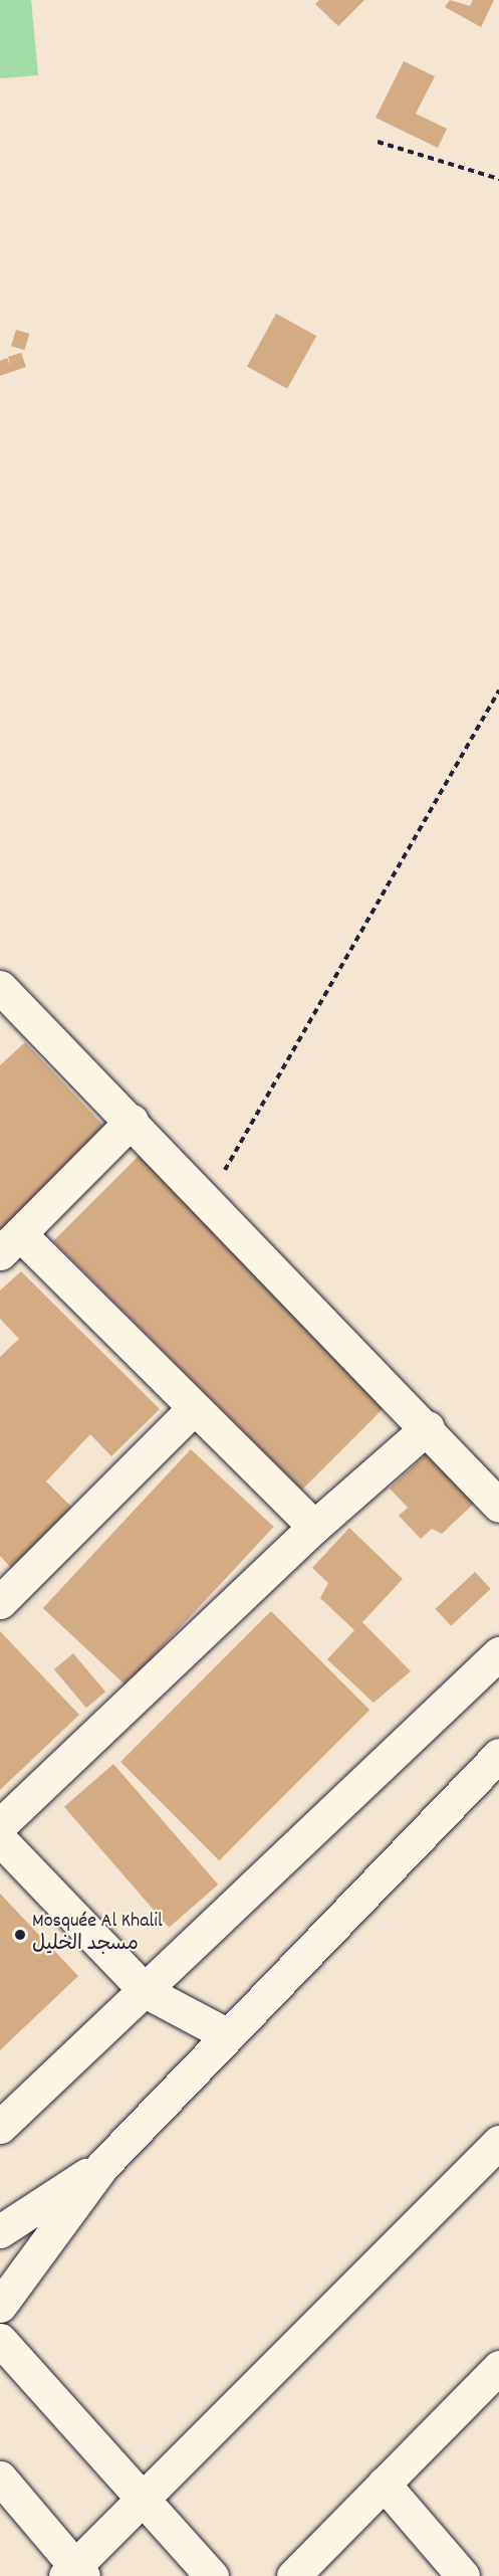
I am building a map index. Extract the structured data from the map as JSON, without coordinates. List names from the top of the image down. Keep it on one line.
{"places":["Mosquée Al Khalil مسجد الخليل"]}
